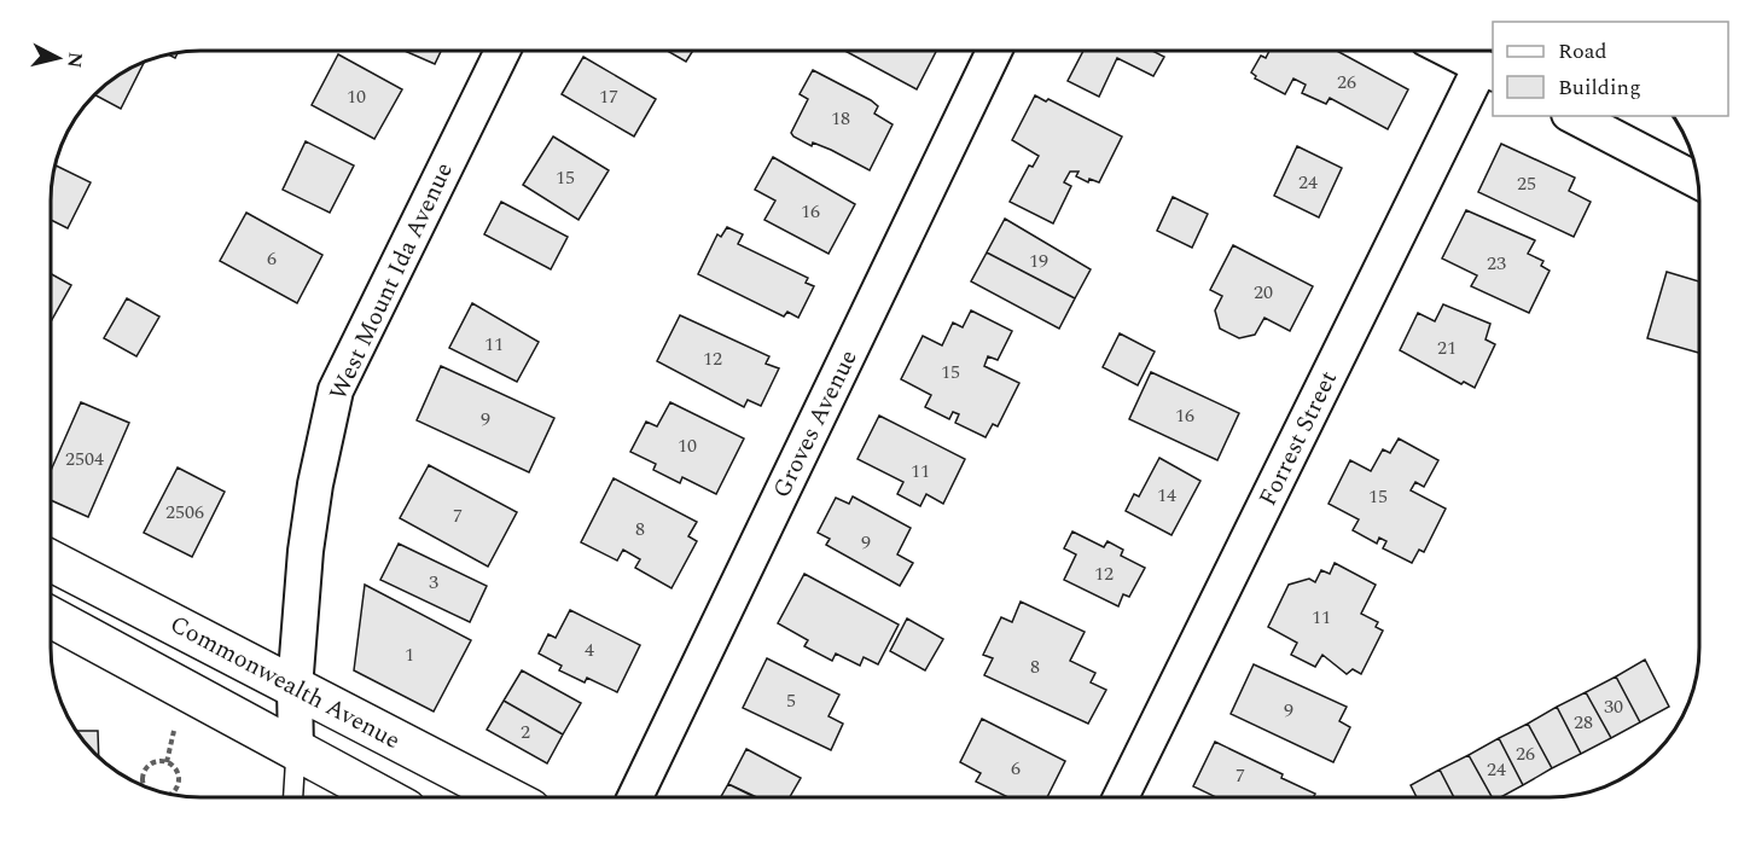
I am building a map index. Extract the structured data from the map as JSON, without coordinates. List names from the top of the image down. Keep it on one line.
{"streets":{"street":["West Mount Ida Avenue","Groves Avenue","Forrest Street","Commonwealth Avenue"]},"crossings":[["West Mount Ida Avenue","Commonwealth Avenue"]],"house_numbers":["26","10","17","18","15","24","25","16","6","19","23","20","11","21","12","15","16","9","10","2504","11","14","15","2506","7","8","9","12","3","11","4","1","8","5","30","9","28","2","26","6","24","7"],"legend":["Road","Building"],"north":"right"}
